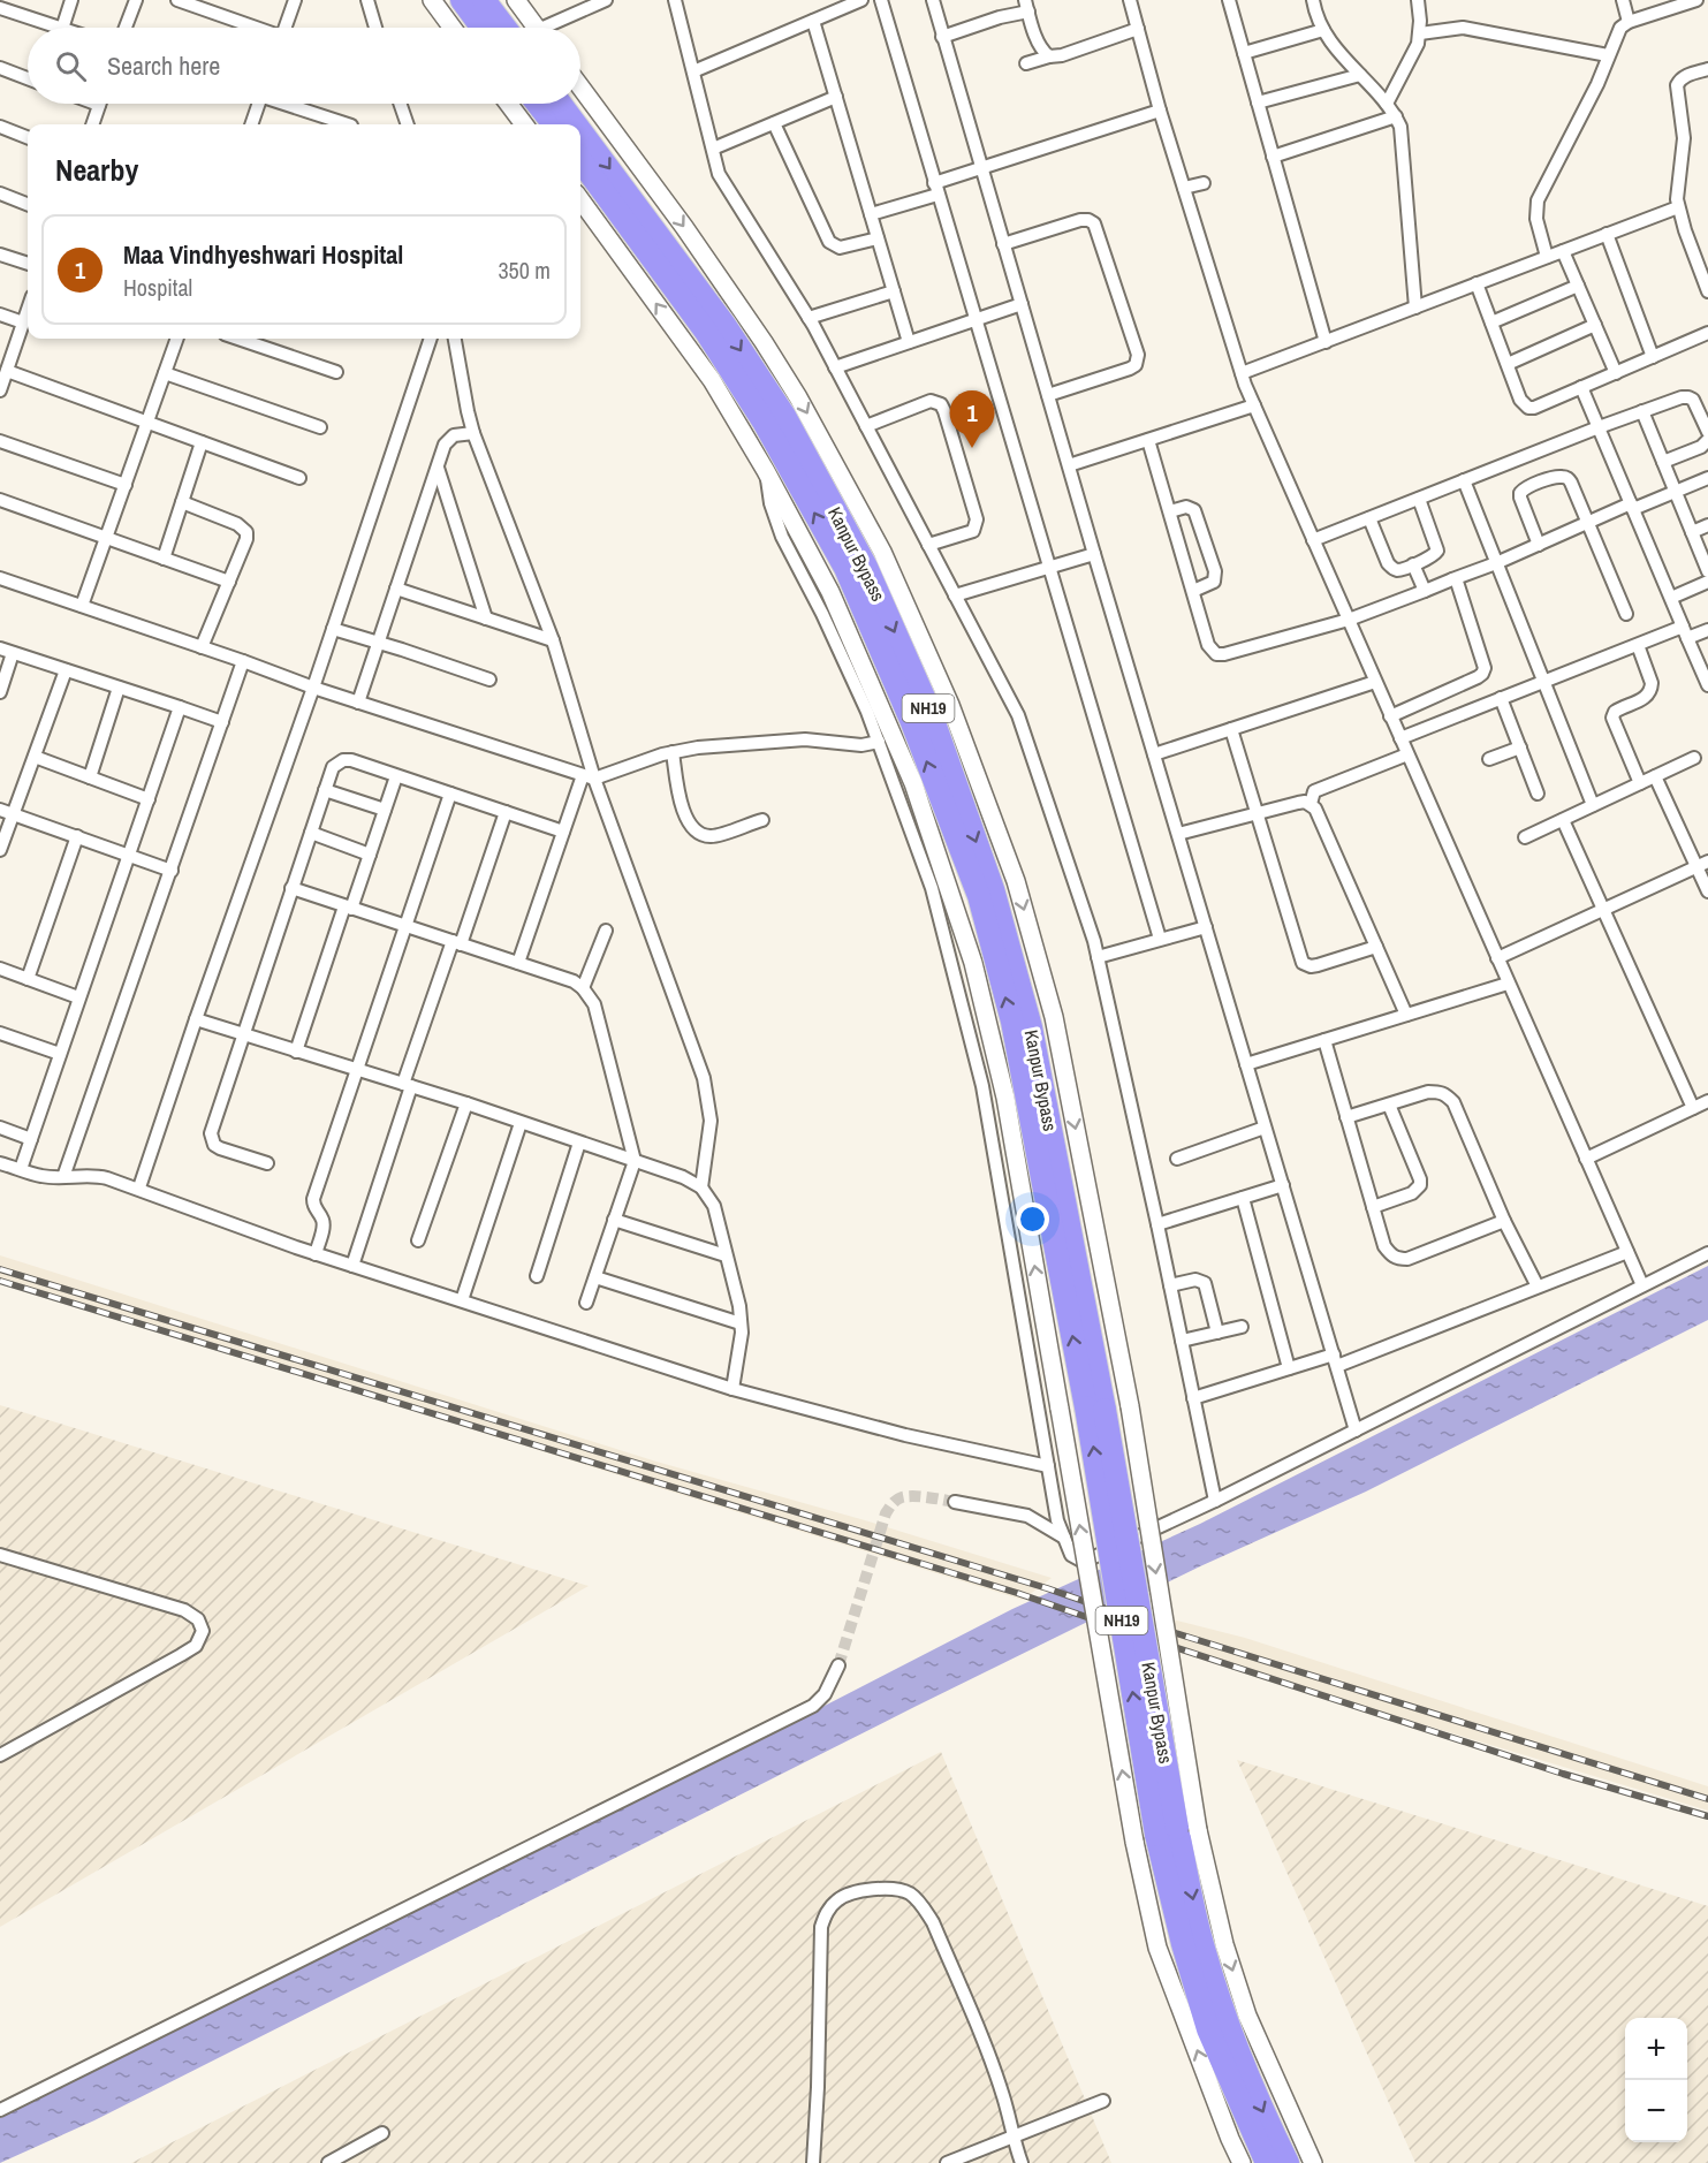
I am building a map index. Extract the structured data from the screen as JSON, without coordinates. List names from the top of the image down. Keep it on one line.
{"streets":{"highway":["Kanpur Bypass","NH19"]},"page":{"search":"Search here","heading":"Nearby","list":[{"mark":"1","name":"Maa Vindhyeshwari Hospital","note":"Hospital","value":"350 m"}],"pins":"1","map_buttons":["+","−"]}}
